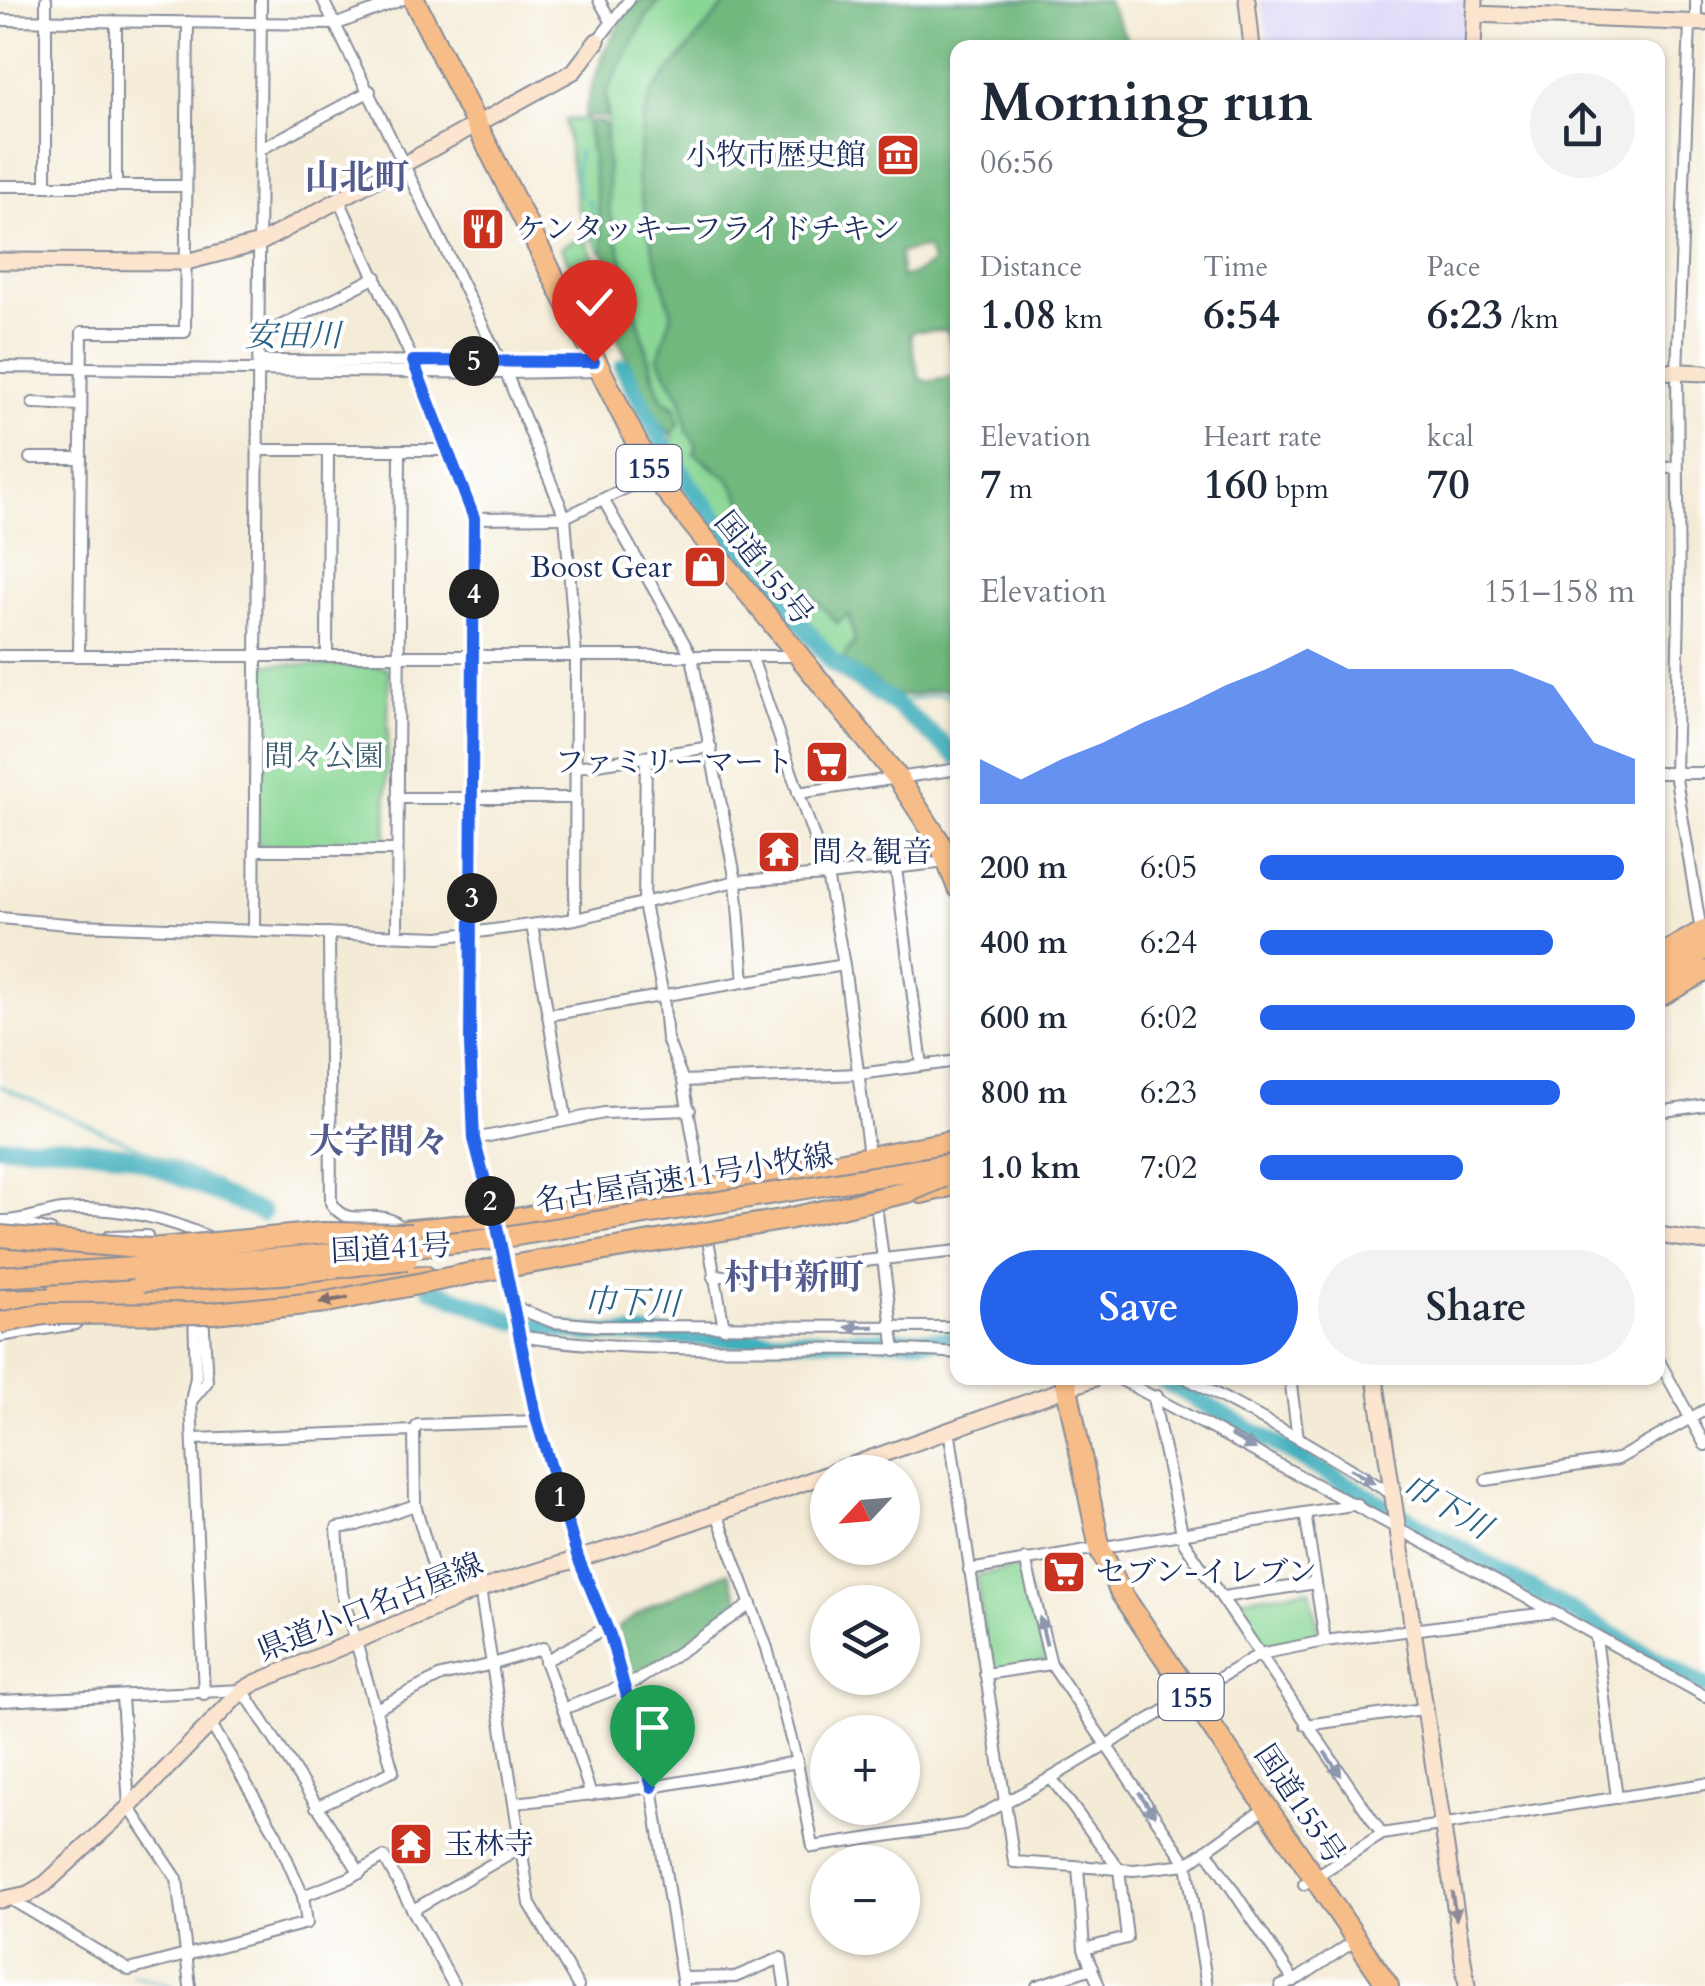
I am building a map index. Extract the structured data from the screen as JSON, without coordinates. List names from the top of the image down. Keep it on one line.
{"streets":{"highway":["155","国道155号","名古屋高速11号小牧線","国道41号"],"street":["県道小口名古屋線"]},"crossings":[["名古屋高速11号小牧線","国道41号"]],"districts":["山北町","大字間々","村中新町"],"water":["安田川","巾下川"],"parks":["間々公園"],"places":{"museum":["小牧市歴史館"],"restaurant":["ケンタッキーフライドチキン"],"shop":["Boost Gear"],"supermarket":["ファミリーマート","セブン-イレブン"],"temple":["間々観音","玉林寺"]},"north":"bottom left","page":{"heading":["Morning run","06:56"],"stats":[["Distance","1.08 km"],["Time","6:54"],["Pace","6:23 /km"],["Elevation","7 m"],["Heart rate","160 bpm"],["kcal","70"]],"pins":["5","4","3","2","1"],"chart":["Elevation","151–158 m"],"list":[{"name":"200 m","note":"6:05"},{"name":"400 m","note":"6:24"},{"name":"600 m","note":"6:02"},{"name":"800 m","note":"6:23"},{"name":"1.0 km","note":"7:02"}],"buttons":["Save","Share"],"map_buttons":["+","−"]}}
